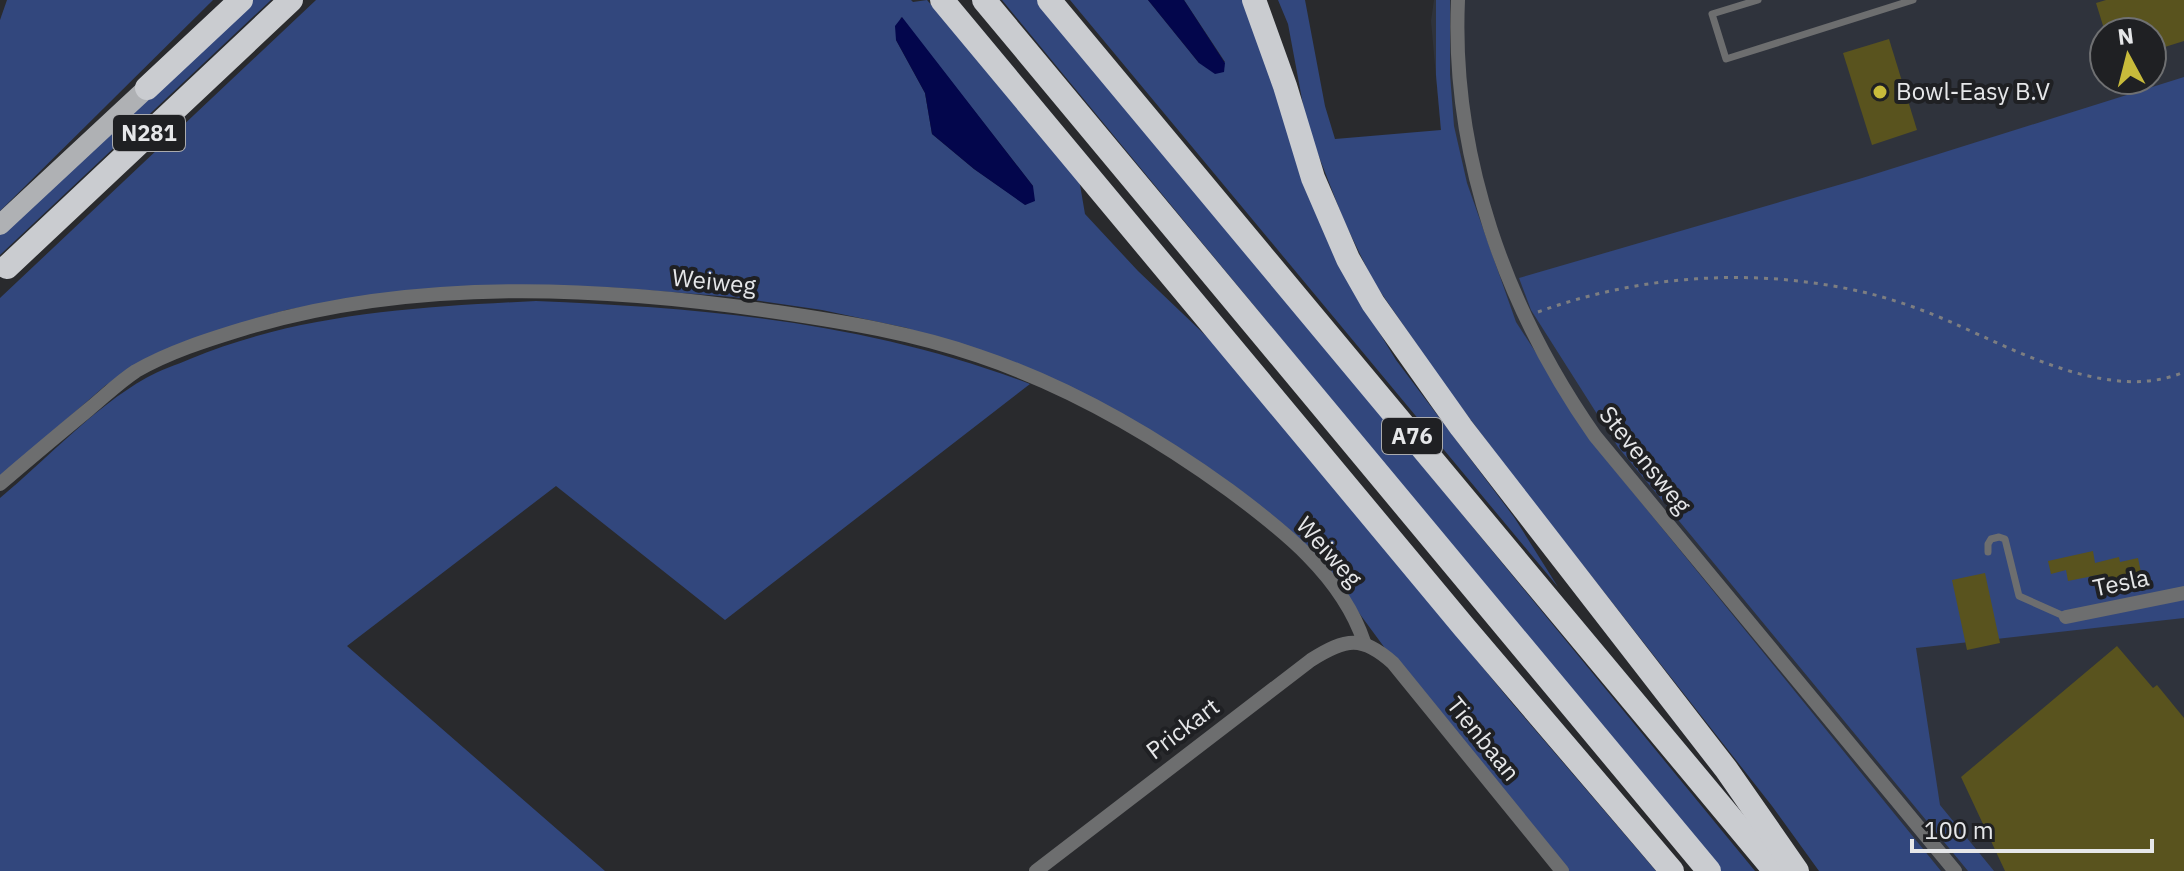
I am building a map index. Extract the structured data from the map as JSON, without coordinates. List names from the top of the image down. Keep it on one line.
{"streets":{"highway":["N281","A76"],"street":["Weiweg","Stevensweg","Tesla","Prickart","Tienbaan"]},"crossings":[["Weiweg","Prickart"],["Weiweg","Tienbaan"],["Prickart","Tienbaan"]],"places":["Bowl-Easy B.V"],"scale_bar":"100 m","north":"top"}
